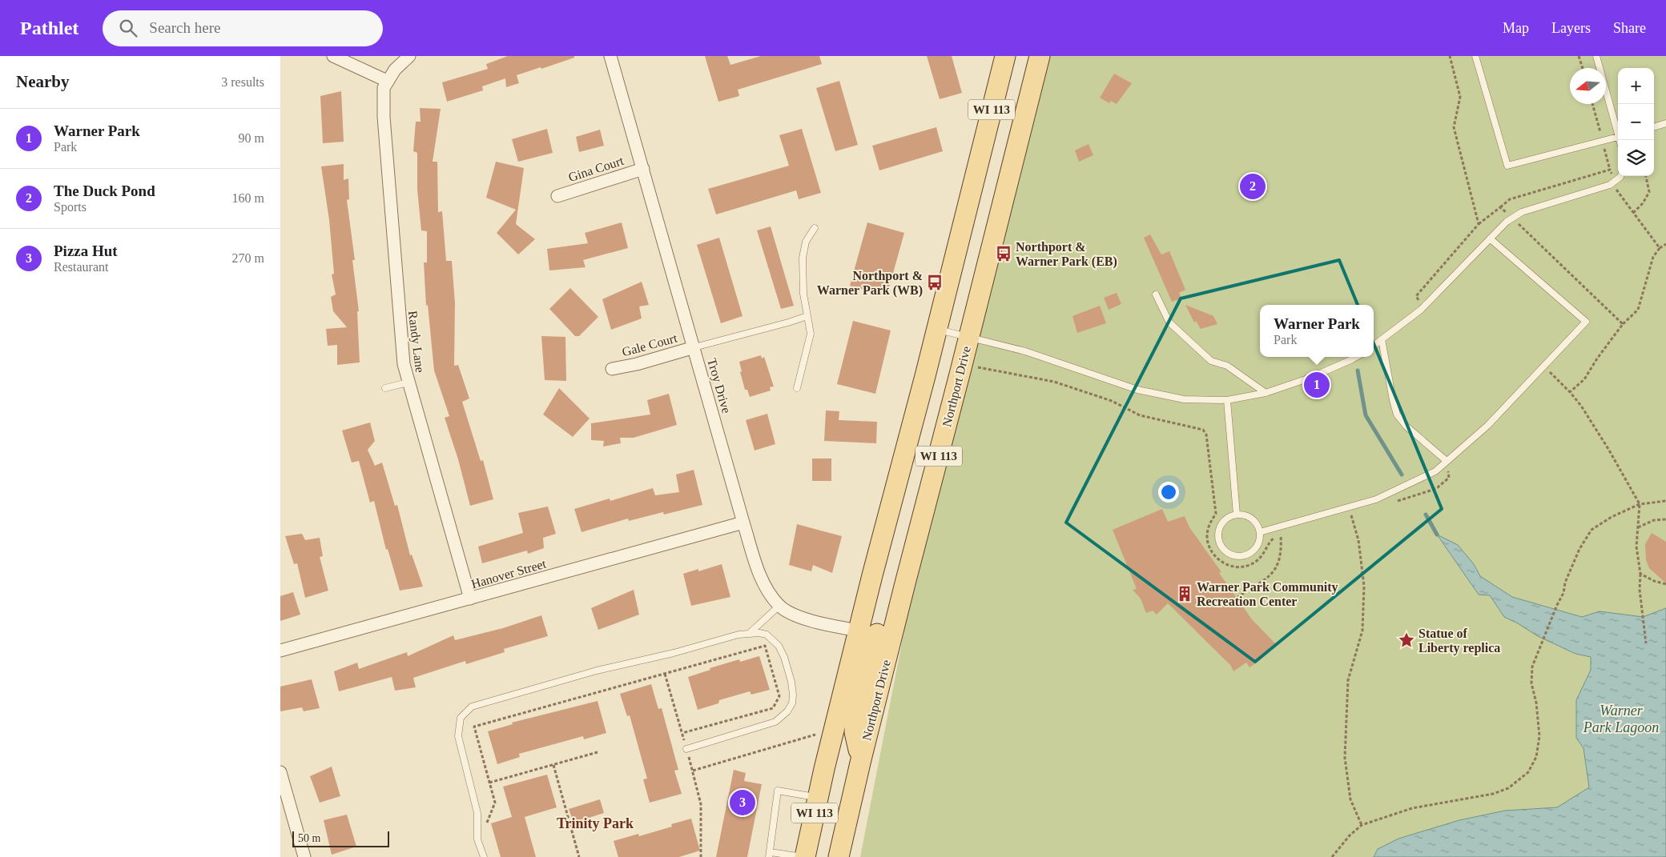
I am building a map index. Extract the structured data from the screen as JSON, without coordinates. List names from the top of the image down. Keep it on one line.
{"streets":{"main road":["WI 113","Northport Drive"],"street":["Gina Court","Randy Lane","Gale Court","Troy Drive","Hanover Street"]},"crossings":[["WI 113","Troy Drive"],["WI 113","Northport Drive"],["Gina Court","Troy Drive"],["Randy Lane","Hanover Street"],["Gale Court","Troy Drive"],["Troy Drive","Northport Drive"],["Troy Drive","Hanover Street"]],"districts":["Trinity Park"],"water":["Warner Park Lagoon"],"places":{"bus stop":["Northport & Warner Park (EB)","Northport & Warner Park (WB)"],"building":["Warner Park Community Recreation Center"],"place":["Statue of Liberty replica"]},"scale_bar":"50 m","north":"left","page":{"header":"Pathlet","search":"Search here","nav":["Map","Layers","Share"],"heading":["Nearby","3 results"],"map_buttons":["+","−"],"list":[{"mark":"1","name":"Warner Park","note":"Park","value":"90 m"},{"mark":"2","name":"The Duck Pond","note":"Sports","value":"160 m"},{"mark":"3","name":"Pizza Hut","note":"Restaurant","value":"270 m"}],"pins":["2","1","3"],"popup":["Warner Park","Park"],"scale":"50 m"}}
